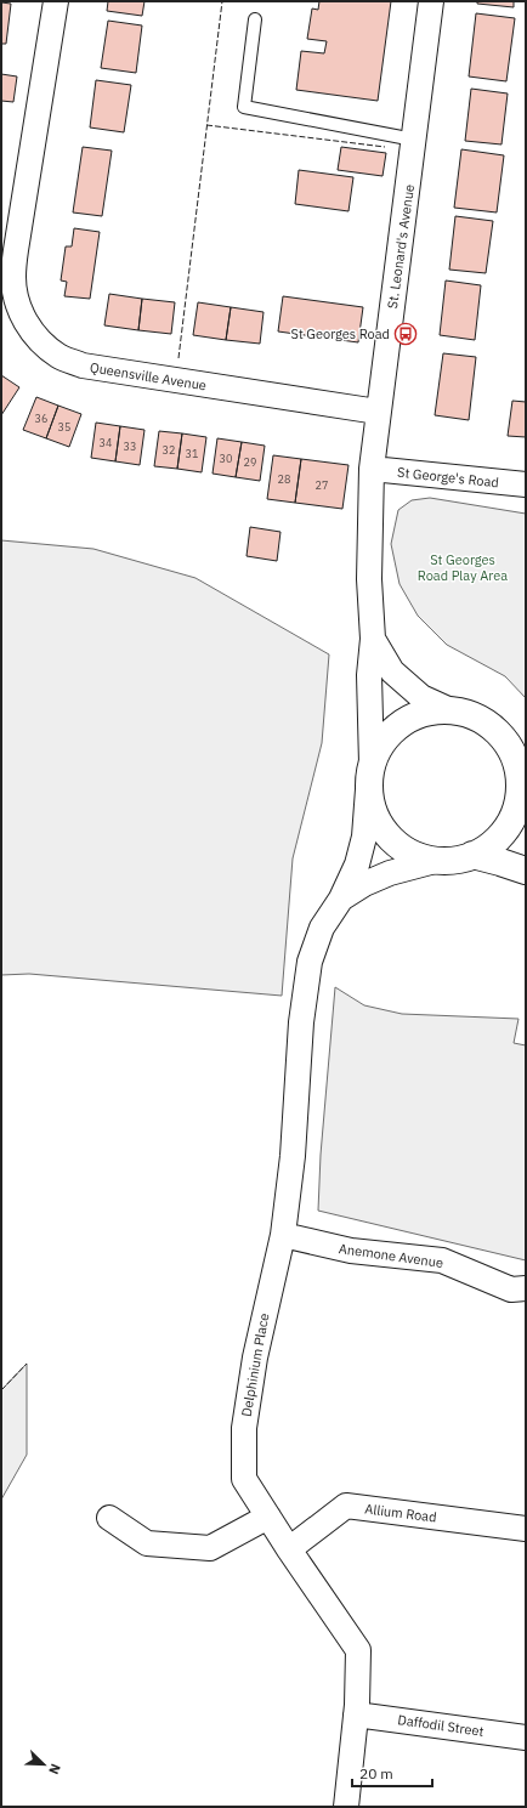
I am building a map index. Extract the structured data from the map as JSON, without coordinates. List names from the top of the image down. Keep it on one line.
{"streets":{"street":["St. Leonard's Avenue","Queensville Avenue","St George's Road","Anemone Avenue","Delphinium Place","Allium Road","Daffodil Street"]},"crossings":[["St. Leonard's Avenue","Queensville Avenue"],["St. Leonard's Avenue","St George's Road"],["St. Leonard's Avenue","Delphinium Place"],["Anemone Avenue","Delphinium Place"],["Delphinium Place","Allium Road"],["Delphinium Place","Daffodil Street"]],"parks":["St Georges Road Play Area"],"places":{"bus stop":["St Georges Road"]},"house_numbers":["36","35","34","33","32","31","30","29","28","27"],"scale_bar":"20 m","north":"bottom right"}
